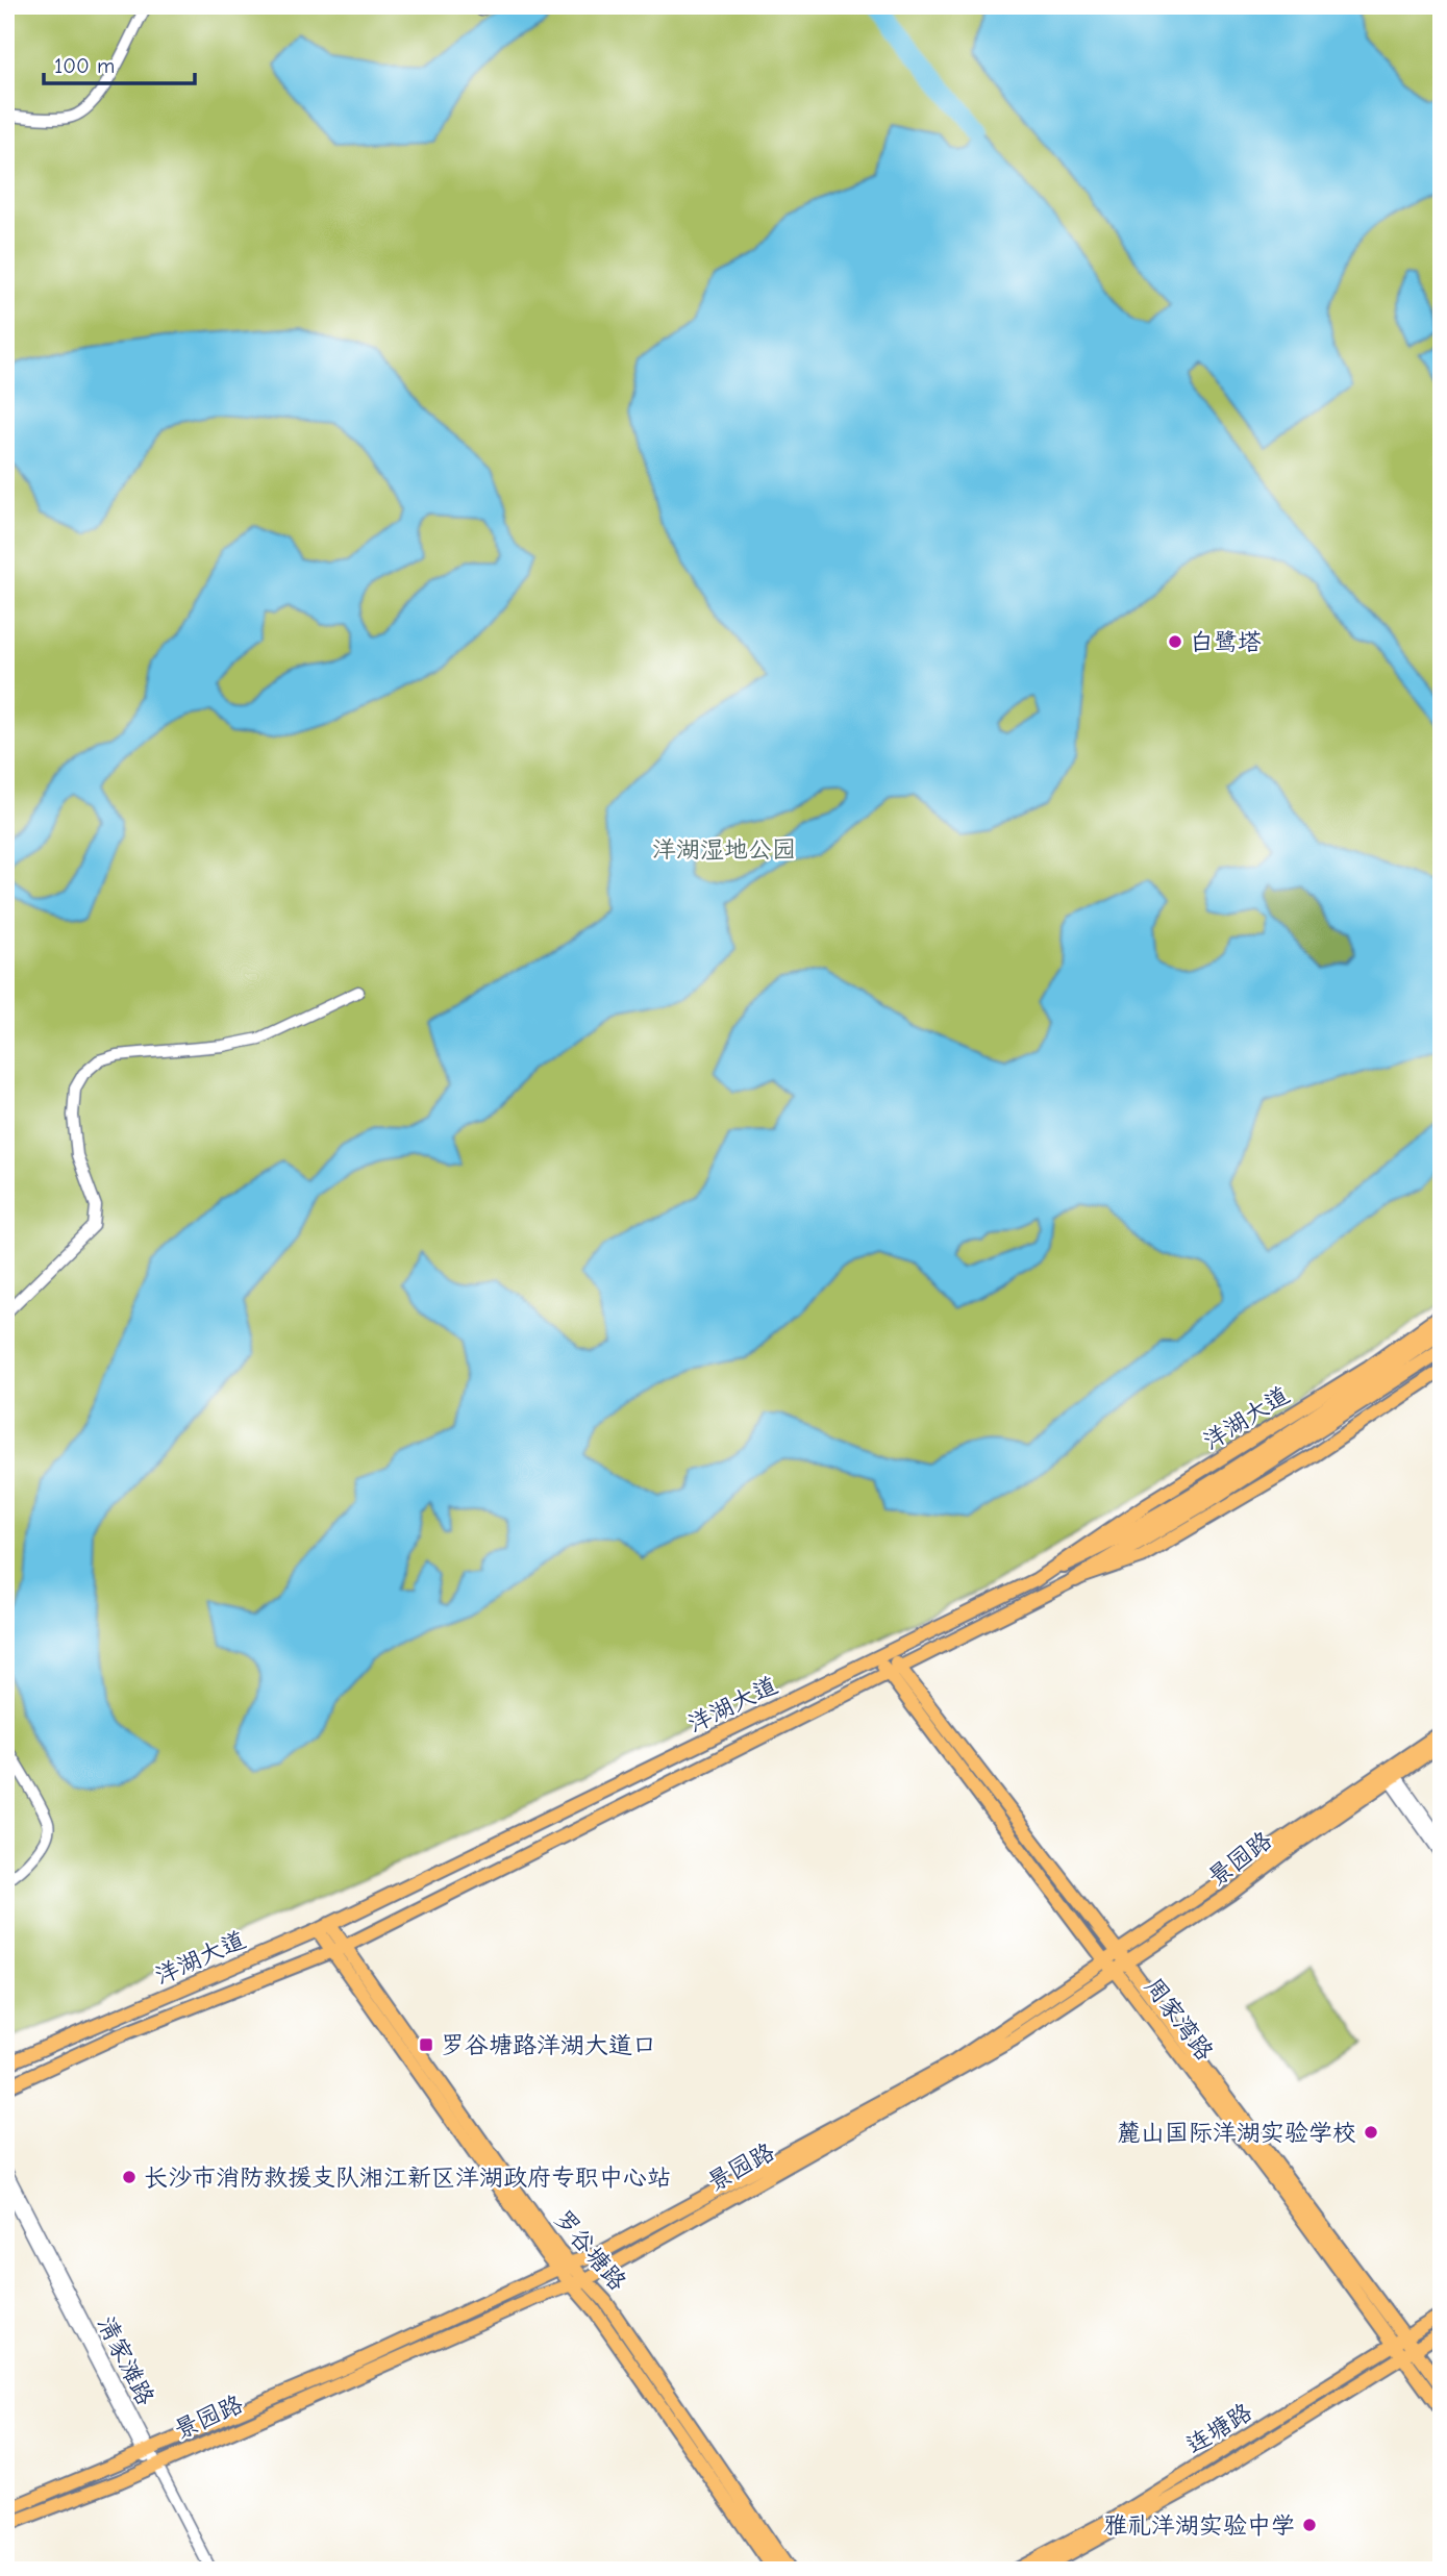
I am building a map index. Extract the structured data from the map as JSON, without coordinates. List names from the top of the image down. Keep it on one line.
{"streets":{"main road":["洋湖大道","景园路","周家湾路","罗谷塘路","连塘路"],"street":["清家滩路"]},"crossings":[["洋湖大道","周家湾路"],["洋湖大道","罗谷塘路"],["景园路","周家湾路"],["景园路","罗谷塘路"],["景园路","清家滩路"],["周家湾路","连塘路"]],"parks":["洋湖湿地公园"],"places":{"other":["白鹭塔","麓山国际洋湖实验学校","长沙市消防救援支队湘江新区洋湖政府专职中心站","雅礼洋湖实验中学"],"transit":["罗谷塘路洋湖大道口"]},"scale_bar":"100 m"}
